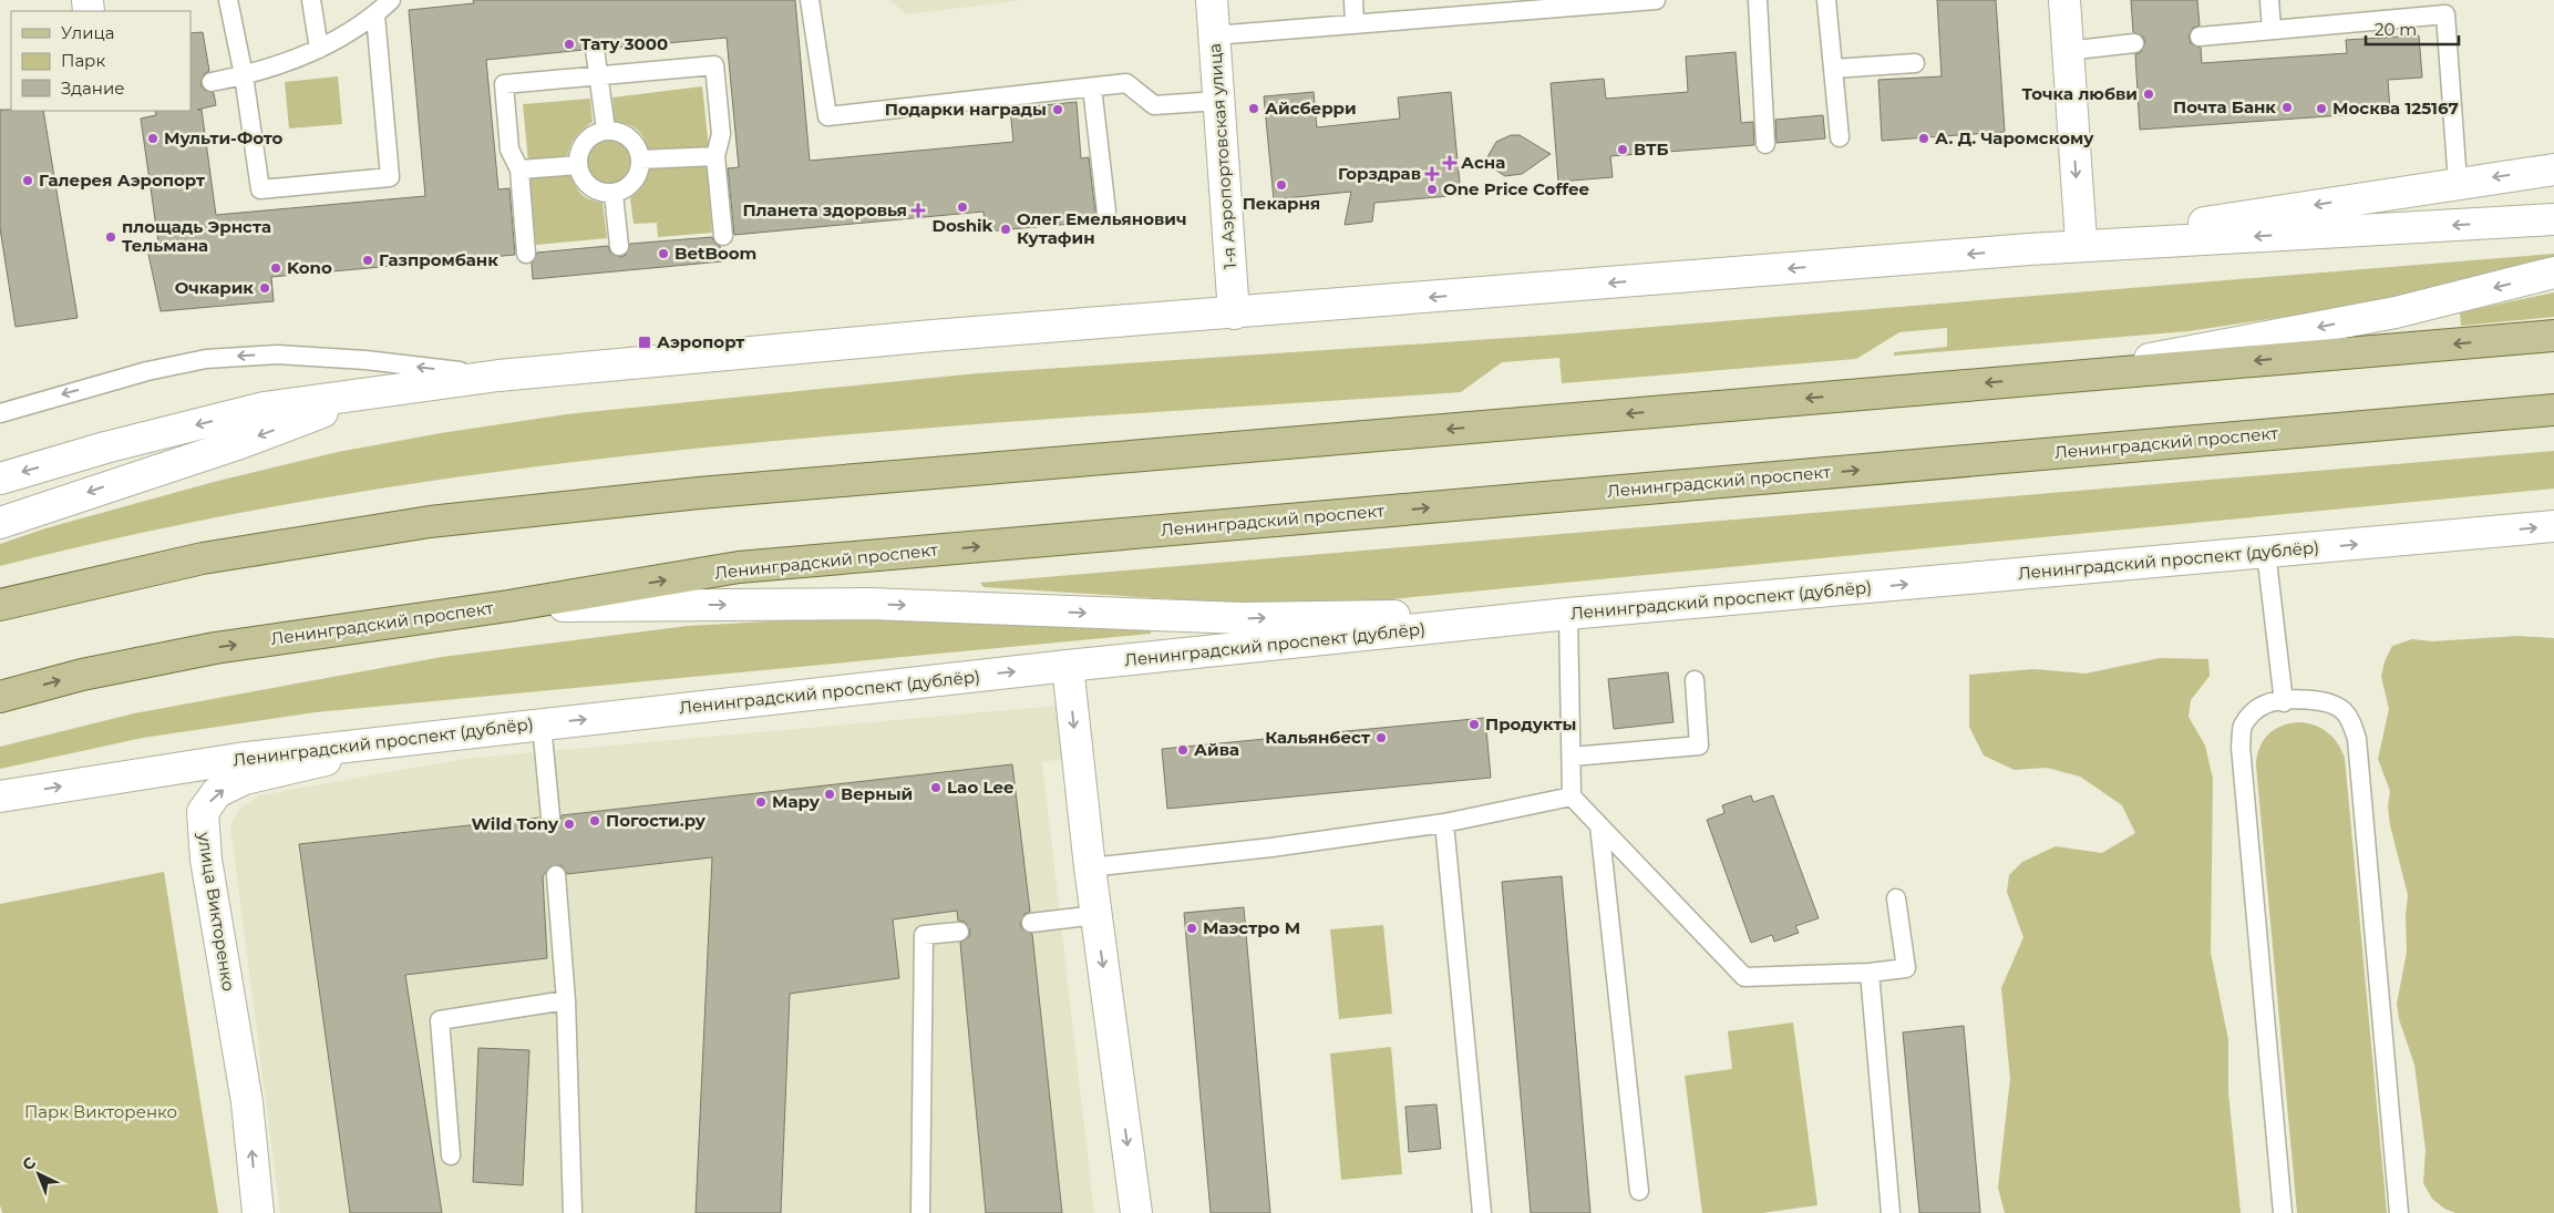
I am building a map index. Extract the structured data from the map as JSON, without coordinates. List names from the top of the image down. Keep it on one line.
{"streets":{"main road":["1-я Аэропортовская улица","Ленинградский проспект","Ленинградский проспект (дублёр)","улица Викторенко"]},"crossings":[["Ленинградский проспект (дублёр)","улица Викторенко"]],"parks":["Парк Викторенко"],"places":{"other":["Тату 3000","Точка любви","Почта Банк","Айсберри","Москва 125167","Подарки награды","Мульти-Фото","А. Д. Чаромскому","ВТБ","Галерея Аэропорт","Пекарня","One Price Coffee","Doshik","Олег Емельянович Кутафин","площадь Эрнста Тельмана","BetBoom","Газпромбанк","Kono","Очкарик","Продукты","Кальянбест","Айва","Lao Lee","Верный","Мару","Погости.ру","Wild Tony","Маэстро М"],"health":["Асна","Горздрав","Планета здоровья"],"transit":["Аэропорт"]},"legend":["Улица","Парк","Здание"],"scale_bar":"20 m","north":"top left"}
